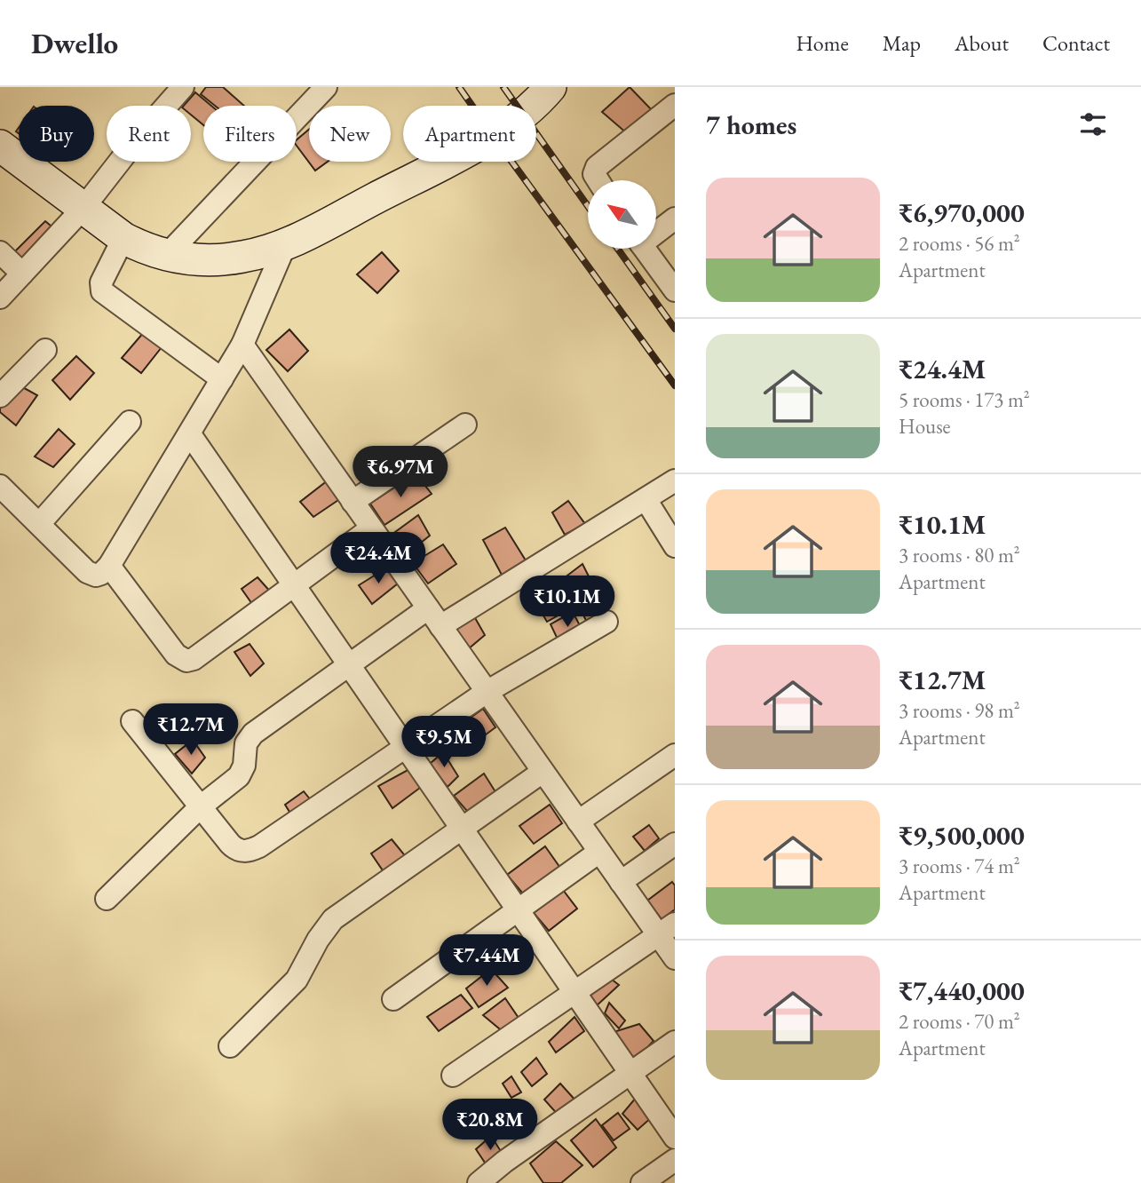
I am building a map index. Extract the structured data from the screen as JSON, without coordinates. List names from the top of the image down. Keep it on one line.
{"north":"top left","page":{"header":"Dwello","nav":["Home","Map","About","Contact"],"heading":"7 homes","chip":["Buy","Rent","Filters","New","Apartment"],"list":[{"name":"₹6,970,000","note":"2 rooms · 56 m² · Apartment"},{"name":"₹24.4M","note":"5 rooms · 173 m² · House"},{"name":"₹10.1M","note":"3 rooms · 80 m² · Apartment"},{"name":"₹12.7M","note":"3 rooms · 98 m² · Apartment"},{"name":"₹9,500,000","note":"3 rooms · 74 m² · Apartment"},{"name":"₹7,440,000","note":"2 rooms · 70 m² · Apartment"}],"price":["₹6.97M","₹24.4M","₹10.1M","₹12.7M","₹9.5M","₹7.44M","₹20.8M"]}}
